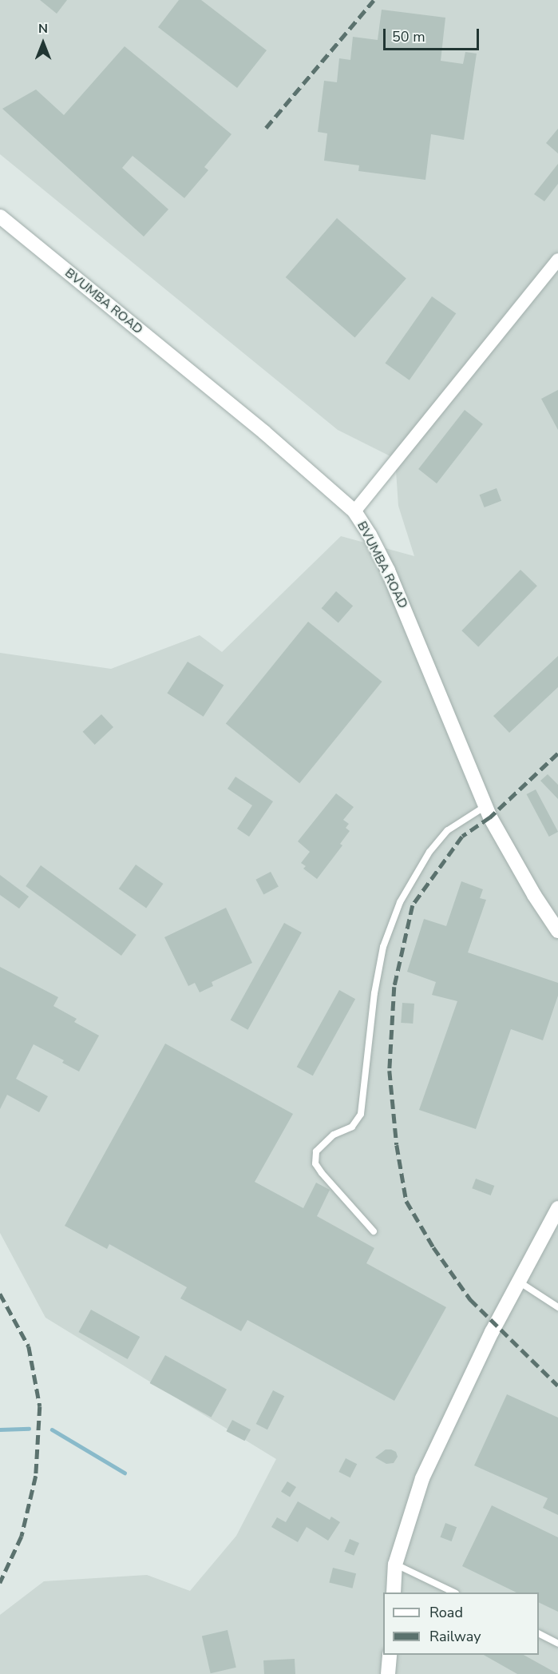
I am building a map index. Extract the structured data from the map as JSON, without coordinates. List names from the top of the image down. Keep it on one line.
{"streets":{"street":["BVUMBA ROAD"]},"legend":["Road","Railway"],"scale_bar":"50 m","north":"top"}
